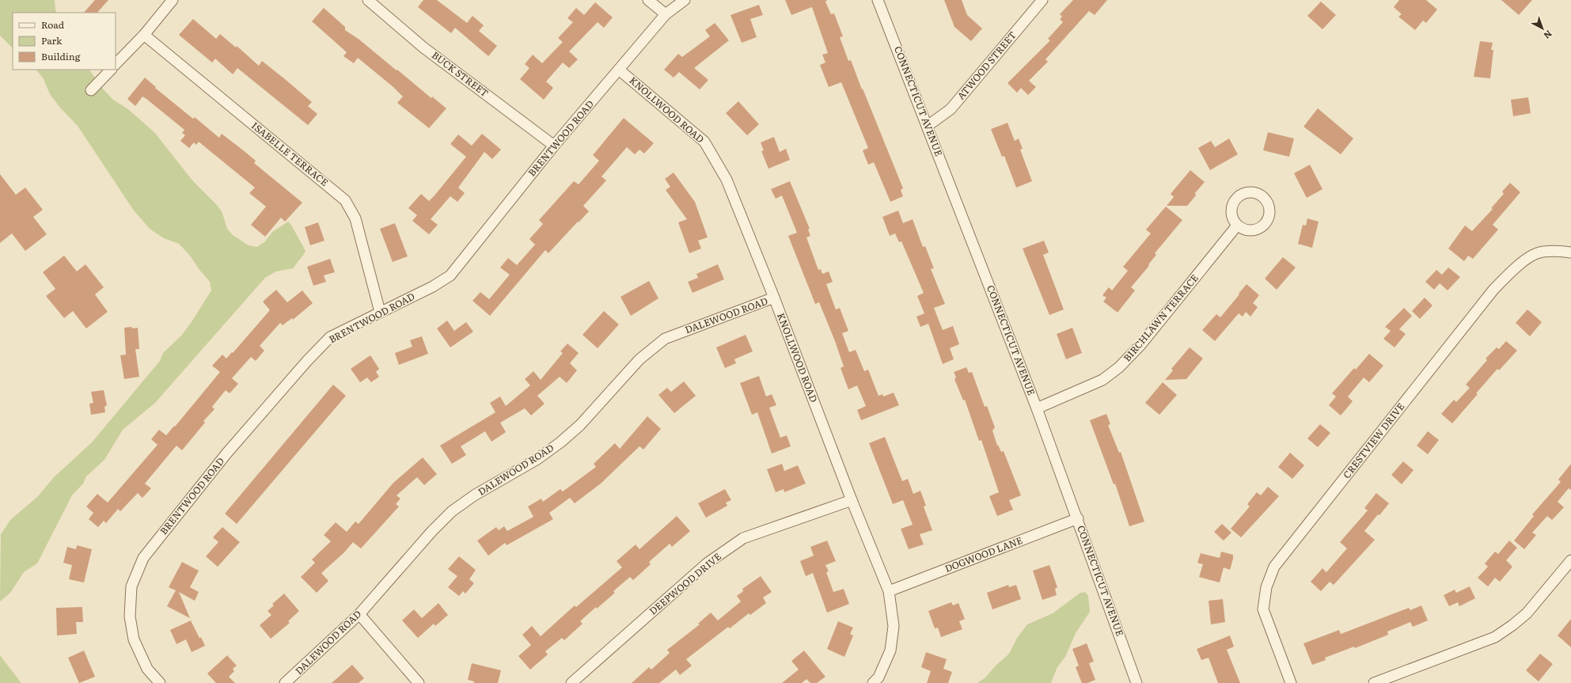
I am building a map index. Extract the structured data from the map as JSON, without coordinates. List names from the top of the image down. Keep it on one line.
{"streets":{"street":["ATWOOD STREET","BUCK STREET","CONNECTICUT AVENUE","KNOLLWOOD ROAD","BRENTWOOD ROAD","ISABELLE TERRACE","DALEWOOD ROAD","BIRCHLAWN TERRACE","CRESTVIEW DRIVE","DOGWOOD LANE","DEEPWOOD DRIVE"]},"crossings":[["ATWOOD STREET","CONNECTICUT AVENUE"],["BUCK STREET","BRENTWOOD ROAD"],["CONNECTICUT AVENUE","BIRCHLAWN TERRACE"],["CONNECTICUT AVENUE","DOGWOOD LANE"],["KNOLLWOOD ROAD","BRENTWOOD ROAD"],["KNOLLWOOD ROAD","DALEWOOD ROAD"],["KNOLLWOOD ROAD","DOGWOOD LANE"],["KNOLLWOOD ROAD","DEEPWOOD DRIVE"],["BRENTWOOD ROAD","ISABELLE TERRACE"]],"legend":["Road","Park","Building"],"north":"bottom right"}
